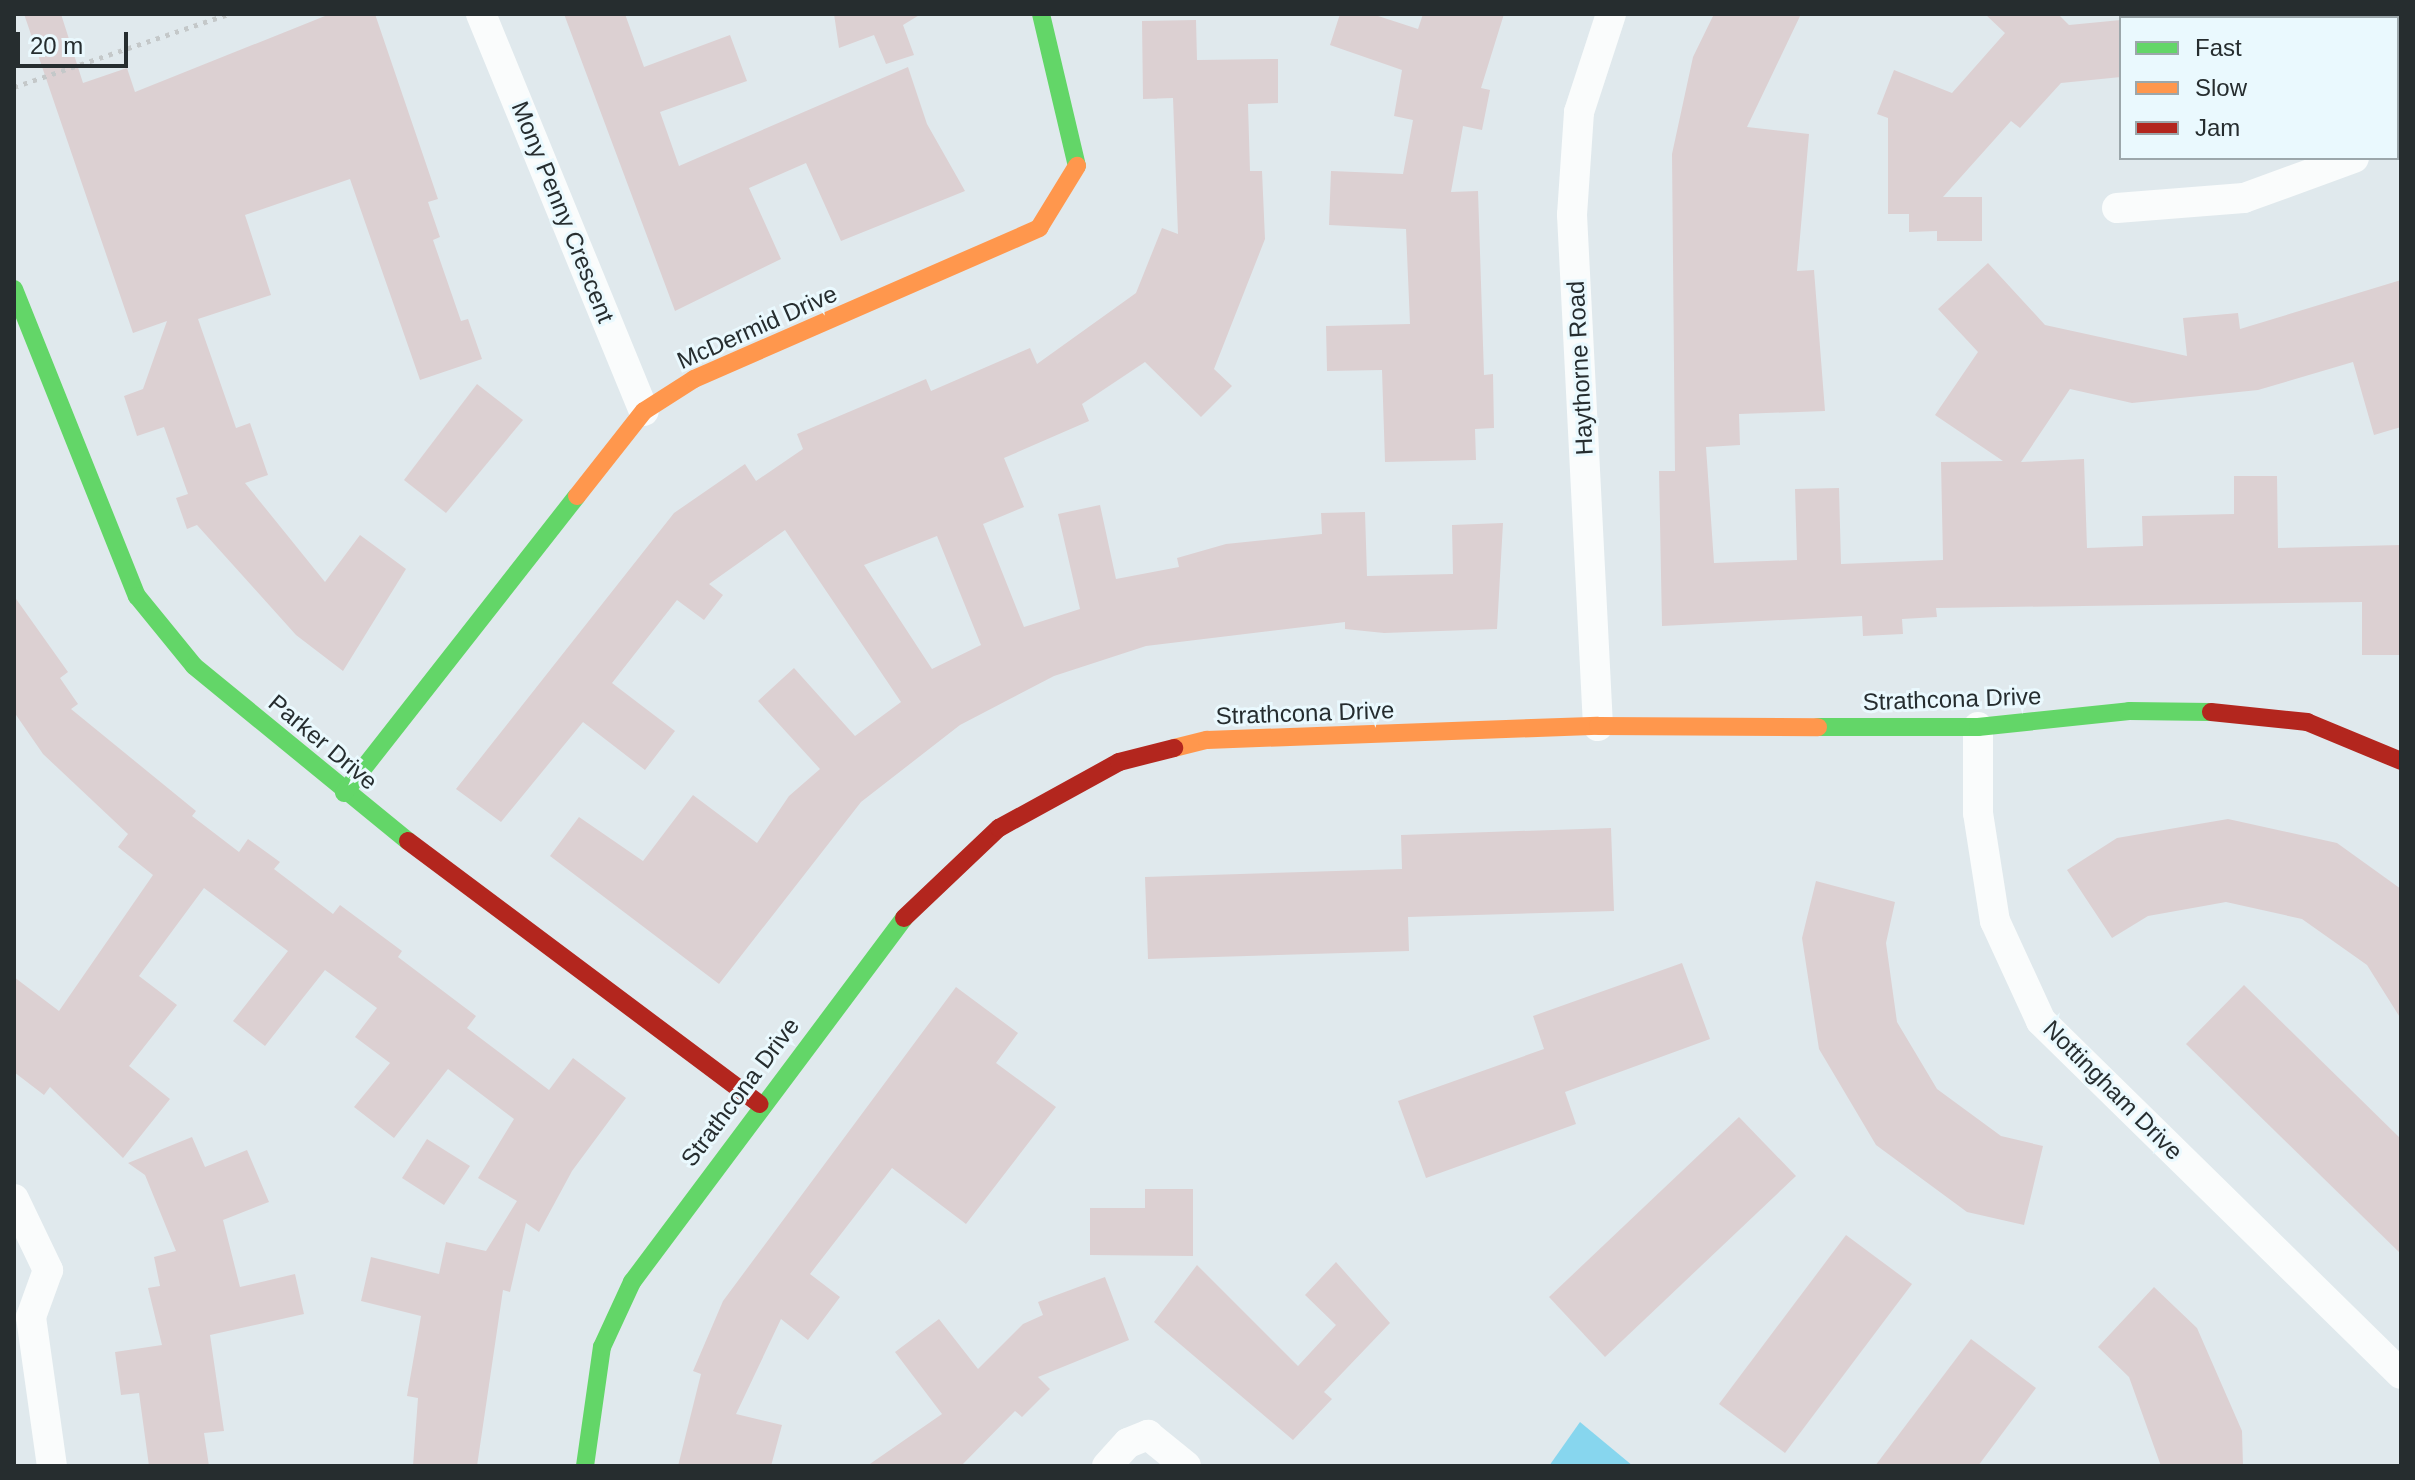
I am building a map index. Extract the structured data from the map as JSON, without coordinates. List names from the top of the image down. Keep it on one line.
{"streets":{"street":["Mony Penny Crescent","McDermid Drive","Haythorne Road","Strathcona Drive","Parker Drive","Nottingham Drive"]},"crossings":[["Mony Penny Crescent","McDermid Drive"],["McDermid Drive","Parker Drive"],["Haythorne Road","Strathcona Drive"],["Strathcona Drive","Parker Drive"],["Strathcona Drive","Nottingham Drive"]],"legend":["Fast","Slow","Jam"],"scale_bar":"20 m"}
